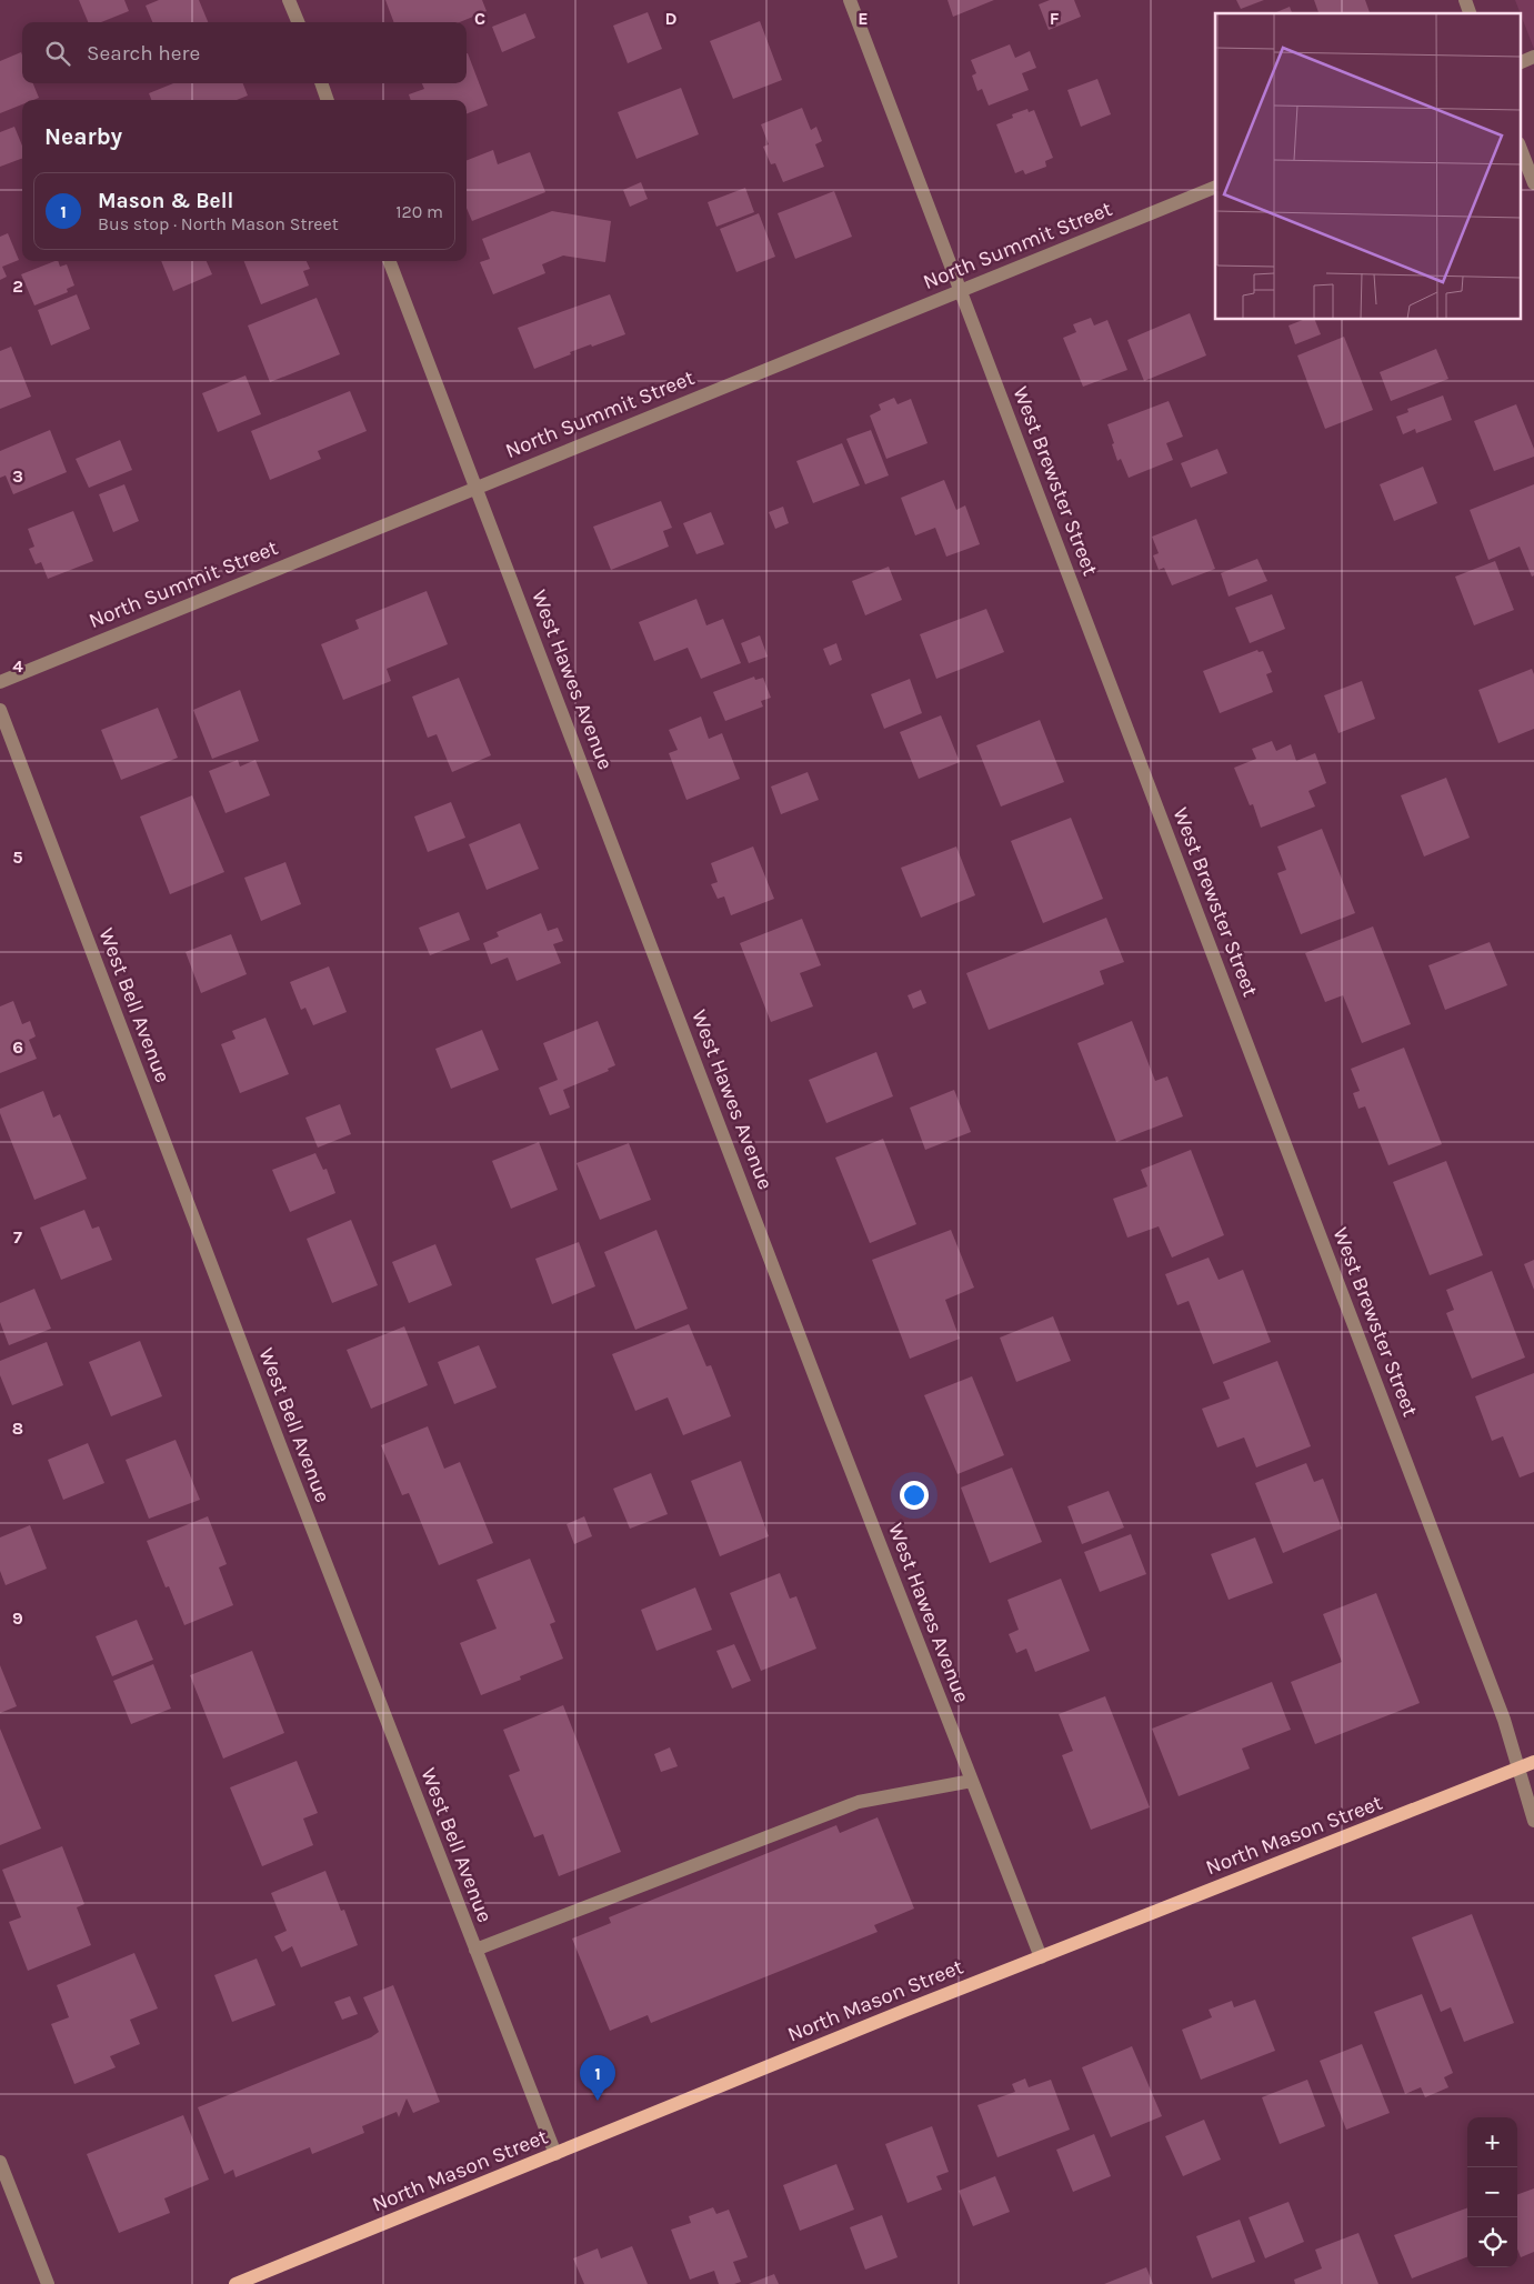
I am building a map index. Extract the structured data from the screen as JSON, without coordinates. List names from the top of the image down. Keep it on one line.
{"streets":{"main road":["North Mason Street"],"street":["North Summit Street","West Brewster Street","West Hawes Avenue","West Bell Avenue"]},"crossings":[["North Summit Street","West Brewster Street"],["North Summit Street","West Hawes Avenue"],["West Brewster Street","North Mason Street"],["West Hawes Avenue","North Mason Street"],["West Bell Avenue","North Mason Street"]],"page":{"search":"Search here","heading":"Nearby","list":[{"mark":"1","name":"Mason & Bell","note":"Bus stop · North Mason Street","value":"120 m"}],"pins":"1","map_buttons":["+","−"]},"grid":{"columns":["C","D","E","F"],"rows":["2","3","4","5","6","7","8","9"]}}
